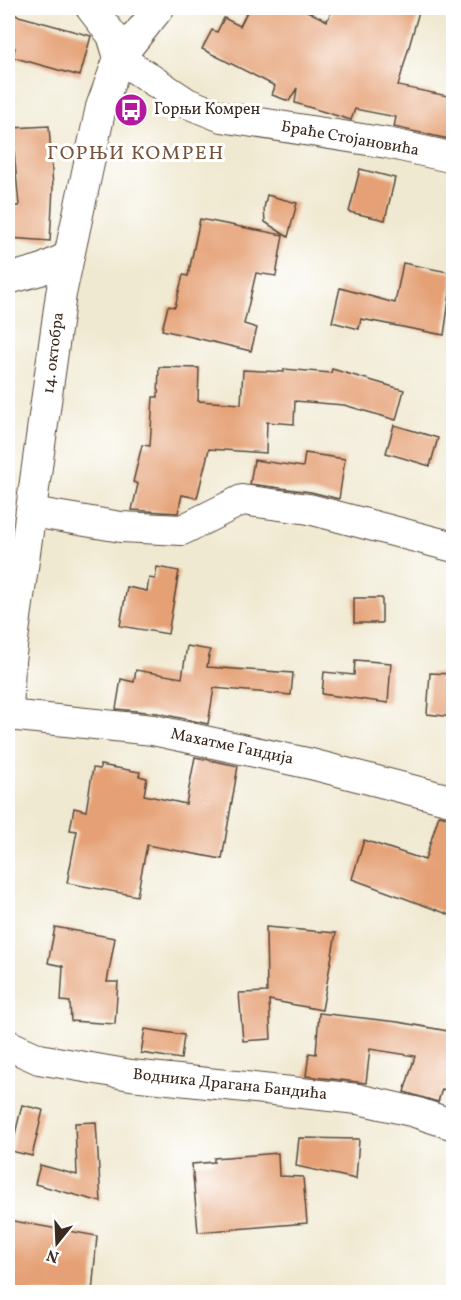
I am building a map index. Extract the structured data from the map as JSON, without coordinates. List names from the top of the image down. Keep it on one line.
{"streets":{"street":["Браће Стојановића","14. октобра","Махатме Гандија","Водника Драгана Бандића"]},"crossings":[["Браће Стојановића","14. октобра"],["14. октобра","Махатме Гандија"]],"districts":["ГОРЊИ КОМРЕН"],"places":{"bus stop":["Горњи Комрен"]},"north":"bottom"}
